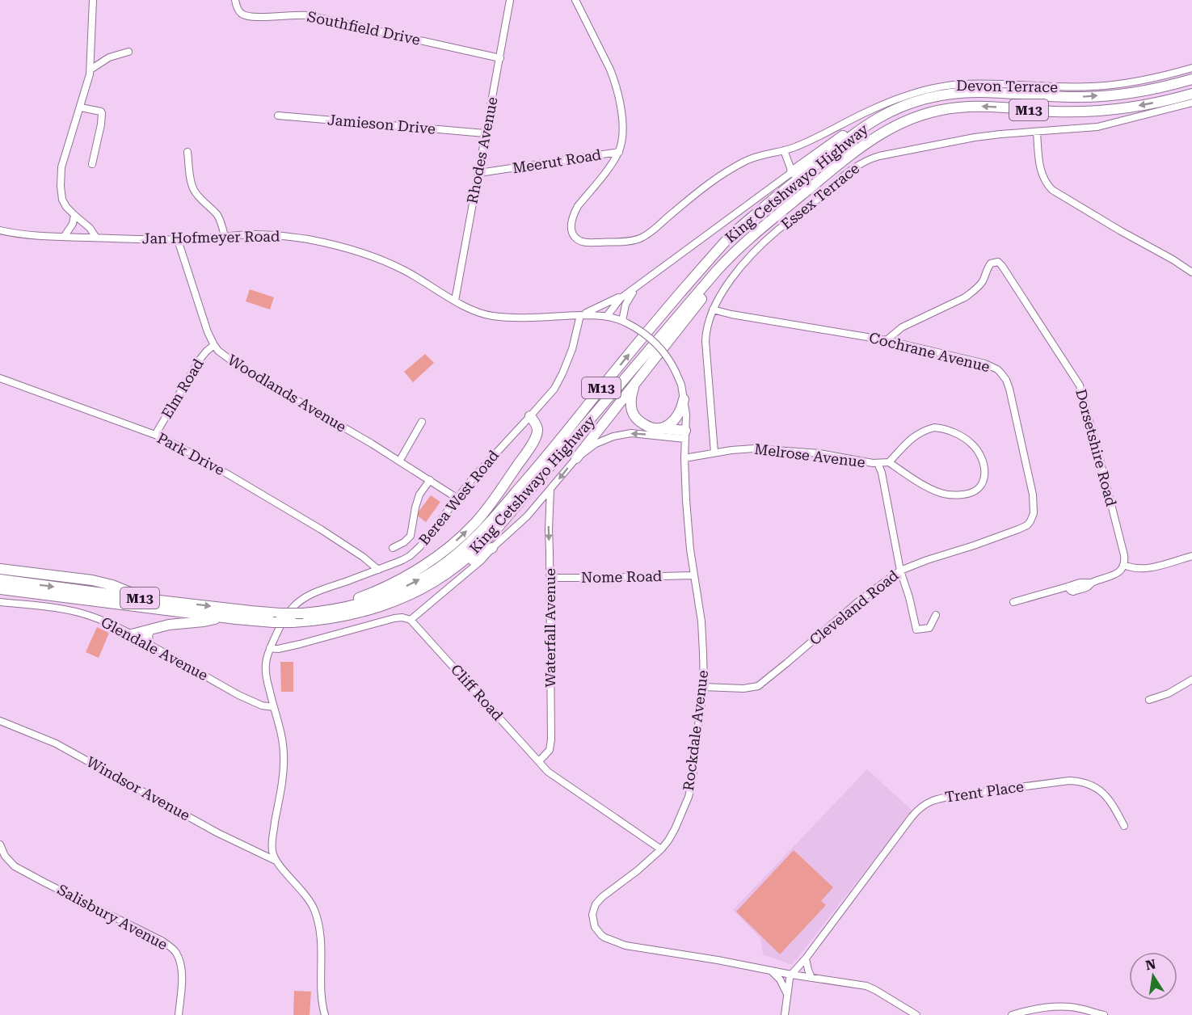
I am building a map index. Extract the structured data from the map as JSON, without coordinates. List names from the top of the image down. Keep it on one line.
{"streets":{"highway":["M13","King Cetshwayo Highway"],"street":["Southfield Drive","Devon Terrace","Jamieson Drive","Rhodes Avenue","Meerut Road","Essex Terrace","Jan Hofmeyer Road","Cochrane Avenue","Elm Road","Woodlands Avenue","Dorsetshire Road","Park Drive","Melrose Avenue","Berea West Road","Nome Road","Cleveland Road","Waterfall Avenue","Glendale Avenue","Cliff Road","Rockdale Avenue","Windsor Avenue","Trent Place","Salisbury Avenue"]},"crossings":[["Southfield Drive","Rhodes Avenue"],["Devon Terrace","Meerut Road"],["Jamieson Drive","Rhodes Avenue"],["Rhodes Avenue","Meerut Road"],["Rhodes Avenue","Jan Hofmeyer Road"],["Essex Terrace","Cochrane Avenue"],["Essex Terrace","Melrose Avenue"],["Jan Hofmeyer Road","Woodlands Avenue"],["Jan Hofmeyer Road","Berea West Road"],["Jan Hofmeyer Road","Rockdale Avenue"],["Cochrane Avenue","Dorsetshire Road"],["Cochrane Avenue","Cleveland Road"],["Elm Road","Woodlands Avenue"],["Elm Road","Park Drive"],["Woodlands Avenue","Berea West Road"],["Park Drive","Berea West Road"],["Melrose Avenue","Cleveland Road"],["Melrose Avenue","Rockdale Avenue"],["Berea West Road","Glendale Avenue"],["Berea West Road","Rockdale Avenue"],["Berea West Road","Windsor Avenue"],["Nome Road","Waterfall Avenue"],["Nome Road","Rockdale Avenue"],["Cleveland Road","Rockdale Avenue"],["Waterfall Avenue","Cliff Road"],["Cliff Road","Rockdale Avenue"],["Rockdale Avenue","Trent Place"]],"north":"top"}
